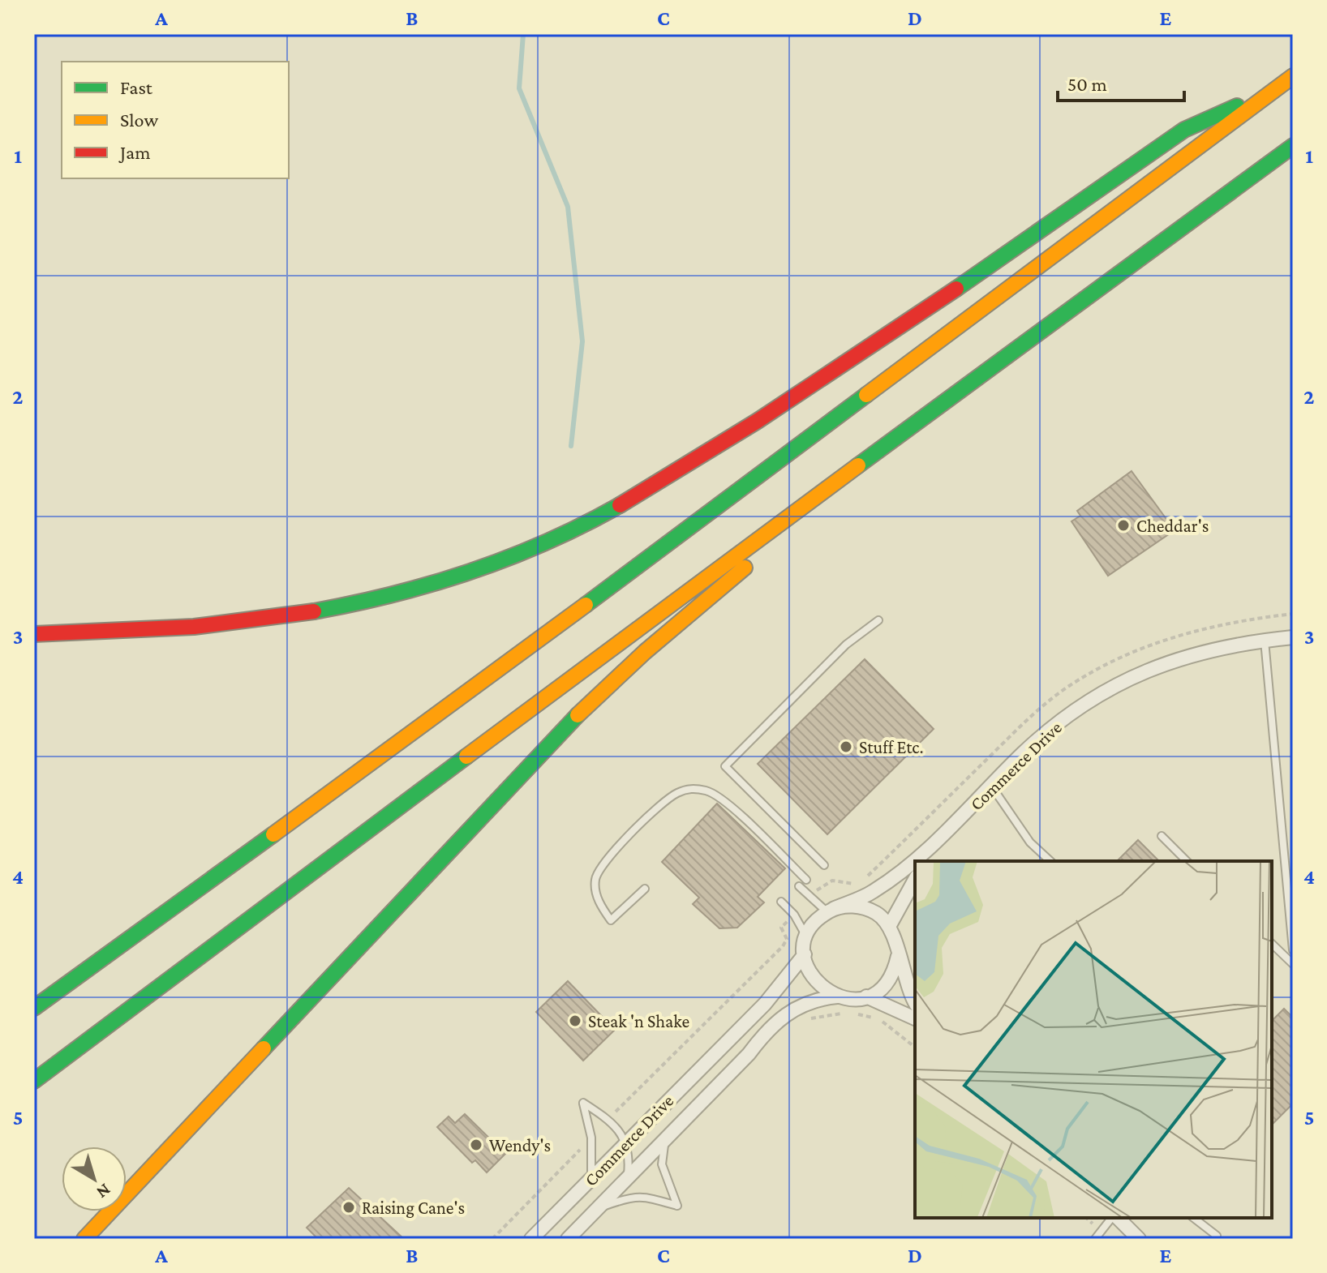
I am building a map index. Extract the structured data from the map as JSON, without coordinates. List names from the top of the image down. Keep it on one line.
{"streets":{"street":["Commerce Drive"]},"places":["Cheddar's","Stuff Etc.","Steak 'n Shake","Wendy's","Raising Cane's"],"legend":["Fast","Slow","Jam"],"scale_bar":"50 m","north":"bottom right","grid":{"columns":["A","B","C","D","E"],"rows":["1","2","3","4","5"]}}
